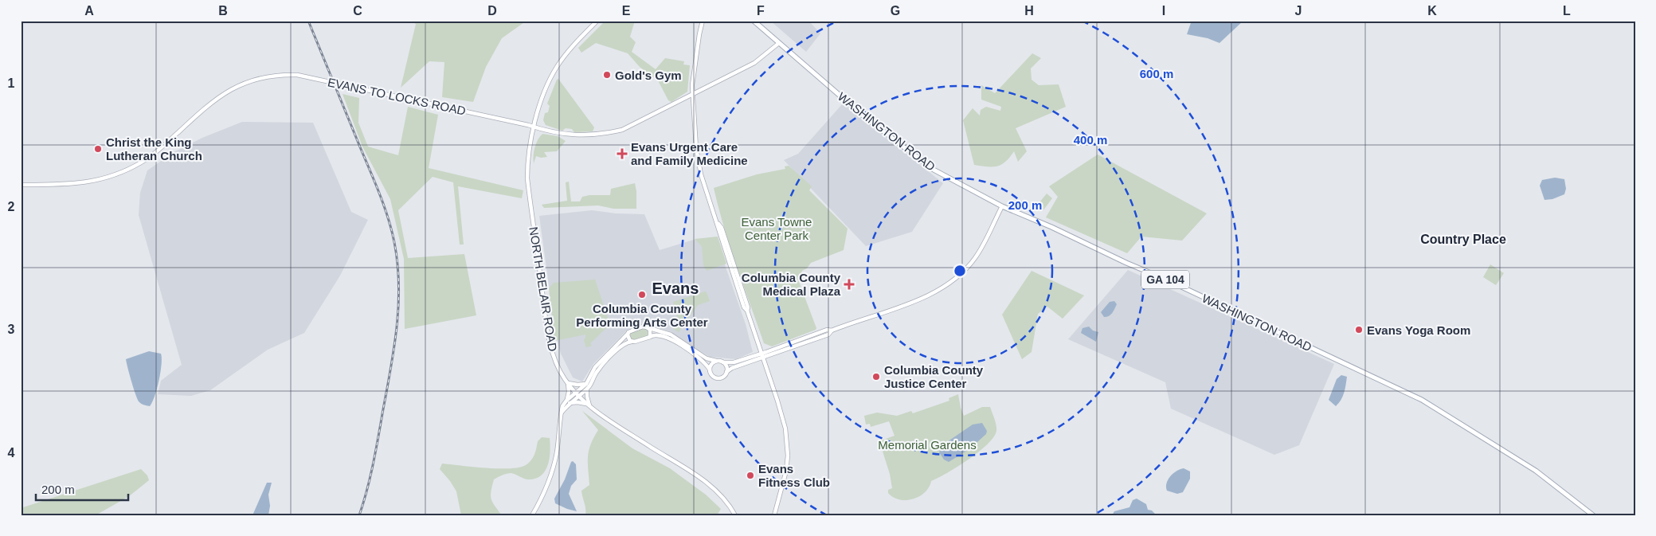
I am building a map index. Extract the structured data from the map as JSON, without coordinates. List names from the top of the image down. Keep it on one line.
{"streets":{"main road":["WASHINGTON ROAD","GA 104"],"street":["EVANS TO LOCKS ROAD","NORTH BELAIR ROAD"]},"crossings":[["EVANS TO LOCKS ROAD","WASHINGTON ROAD"],["EVANS TO LOCKS ROAD","NORTH BELAIR ROAD"]],"districts":["Country Place","Evans"],"parks":["Evans Towne Center Park","Memorial Gardens"],"places":{"other":["Gold's Gym","Christ the King Lutheran Church","Columbia County Performing Arts Center","Evans Yoga Room","Columbia County Justice Center","Evans Fitness Club"],"health":["Evans Urgent Care and Family Medicine","Columbia County Medical Plaza"]},"scale_bar":"200 m","grid":{"columns":["A","B","C","D","E","F","G","H","I","J","K","L"],"rows":["1","2","3","4"]},"rings":["600 m","400 m","200 m"]}
